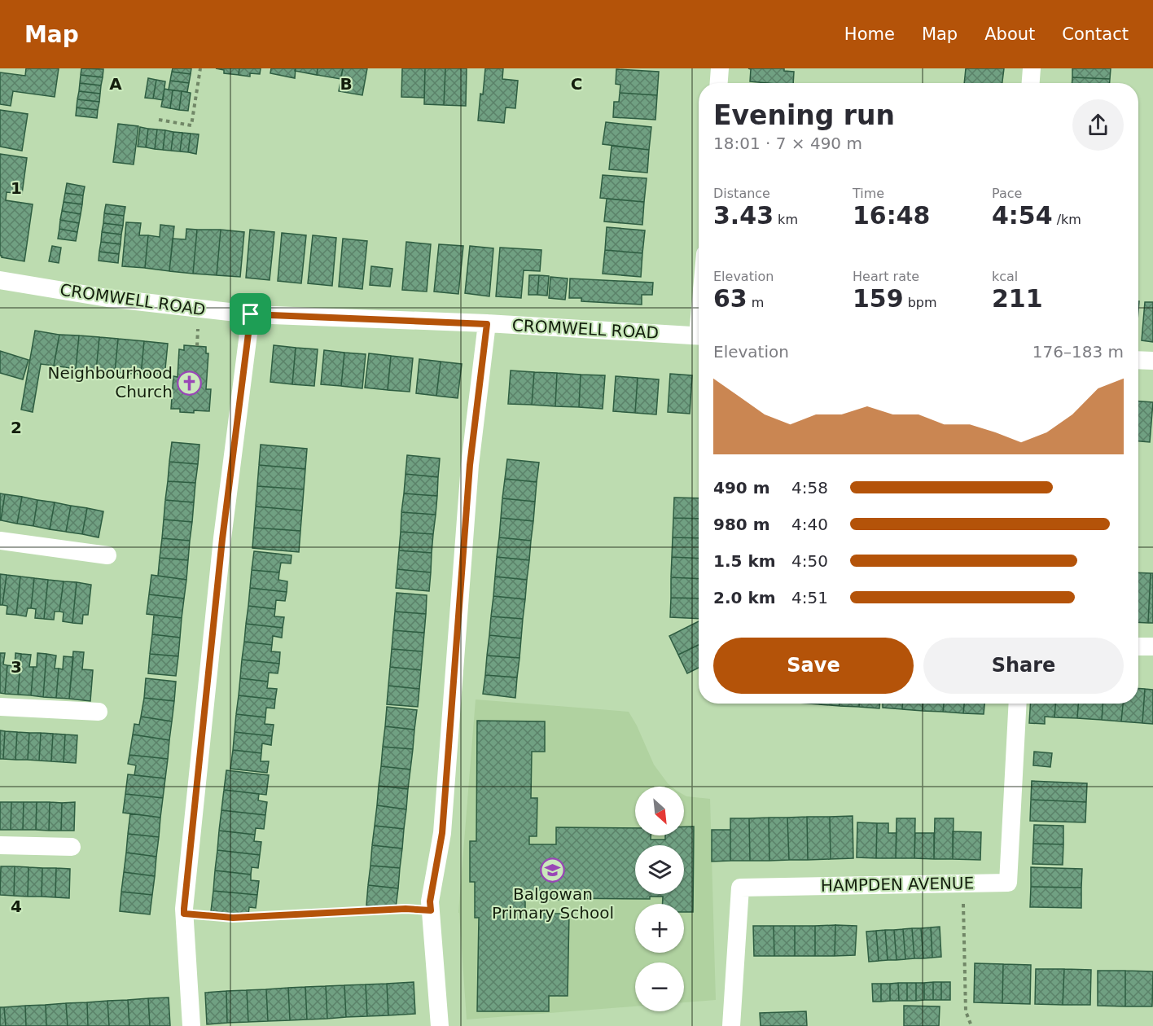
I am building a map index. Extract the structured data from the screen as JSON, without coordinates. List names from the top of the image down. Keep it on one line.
{"streets":{"street":["CROMWELL ROAD","HAMPDEN AVENUE"]},"places":{"church":["Neighbourhood Church"],"school or university":["Balgowan Primary School"]},"north":"bottom right","page":{"header":"Map","nav":["Home","Map","About","Contact"],"heading":["Evening run","18:01 · 7 × 490 m"],"stats":[["Distance","3.43 km"],["Time","16:48"],["Pace","4:54 /km"],["Elevation","63 m"],["Heart rate","159 bpm"],["kcal","211"]],"chart":["Elevation","176–183 m"],"list":[{"name":"490 m","note":"4:58"},{"name":"980 m","note":"4:40"},{"name":"1.5 km","note":"4:50"},{"name":"2.0 km","note":"4:51"}],"buttons":["Save","Share"],"map_buttons":["+","−"]},"grid":{"columns":["A","B","C"],"rows":["1","2","3","4"]}}
